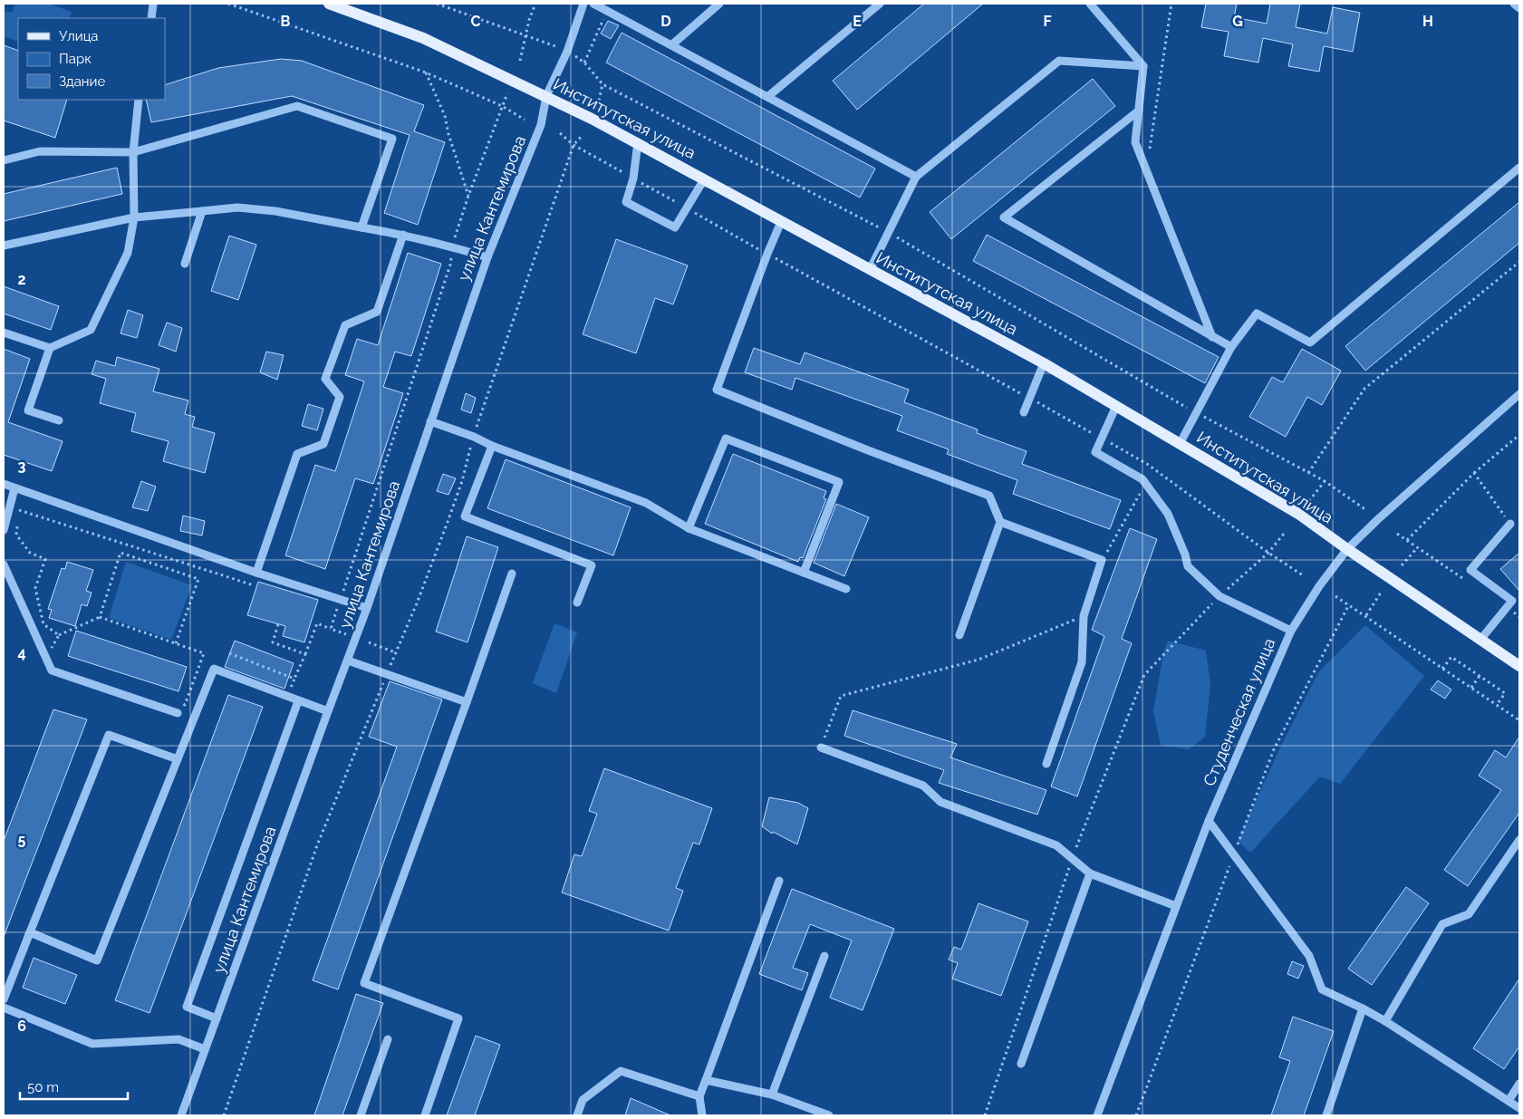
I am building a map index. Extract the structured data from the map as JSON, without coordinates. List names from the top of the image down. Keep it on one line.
{"streets":{"main road":["Институтская улица"],"street":["улица Кантемирова","Студенческая улица"]},"crossings":[["Институтская улица","улица Кантемирова"],["Институтская улица","Студенческая улица"]],"legend":["Улица","Парк","Здание"],"scale_bar":"50 m","grid":{"columns":["B","C","D","E","F","G","H"],"rows":["2","3","4","5","6"]}}
